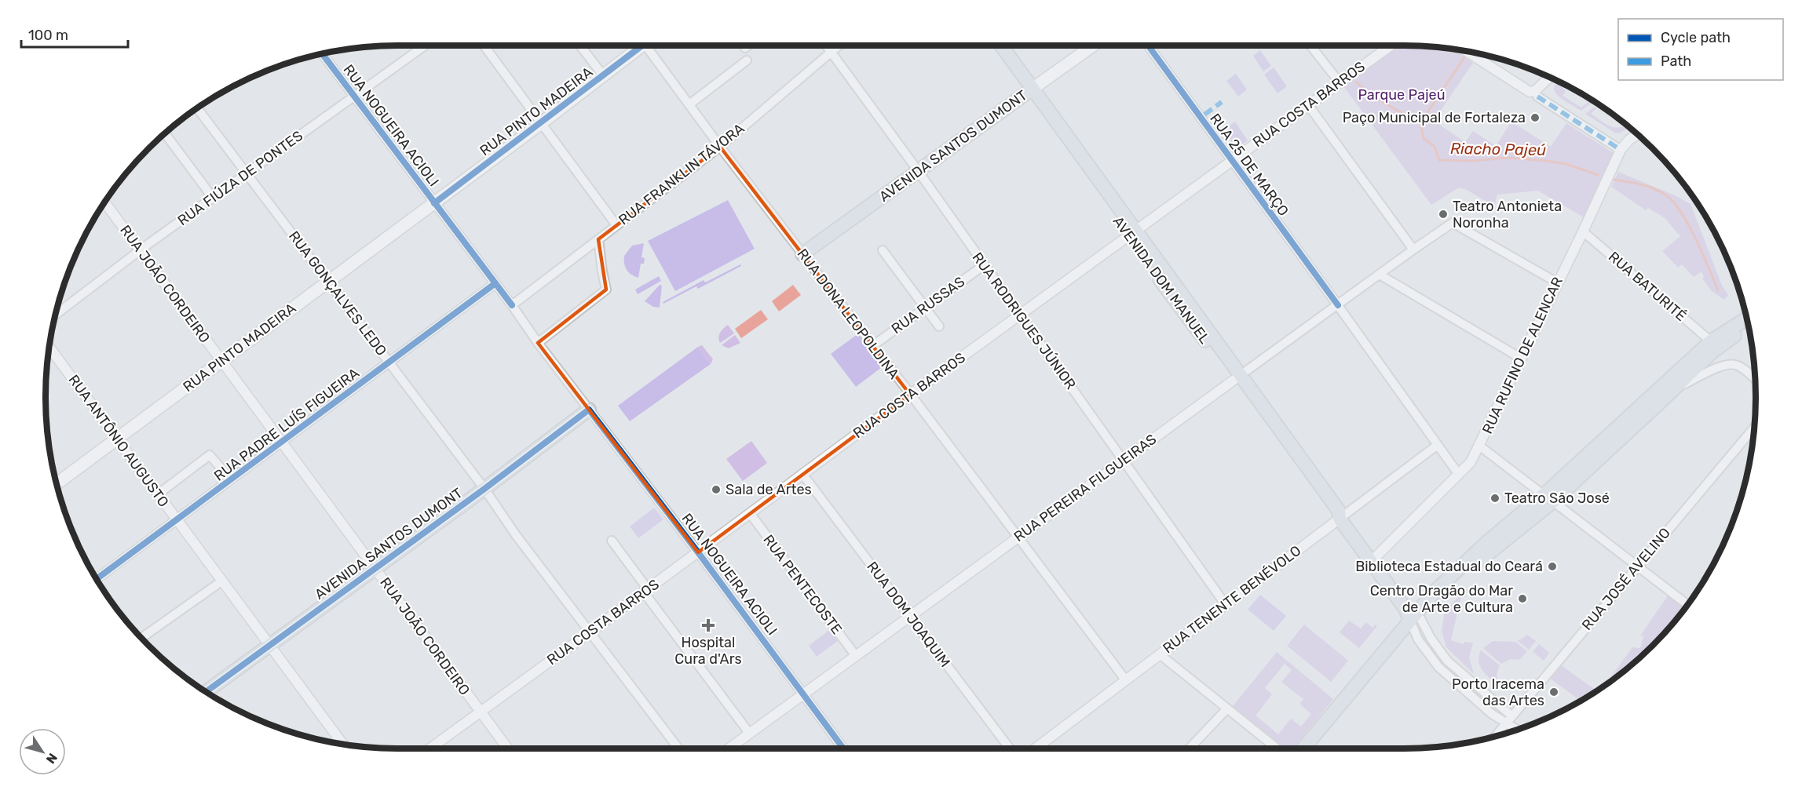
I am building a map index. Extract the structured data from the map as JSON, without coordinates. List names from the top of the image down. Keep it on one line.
{"streets":{"main road":["RUA PINTO MADEIRA","AVENIDA SANTOS DUMONT","AVENIDA DOM MANUEL"],"street":["RUA COSTA BARROS","RUA NOGUEIRA ACIOLI","RUA 25 DE MARÇO","RUA FRANKLIN TÁVORA","RUA FIÚZA DE PONTES","RUA JOÃO CORDEIRO","RUA BATURITÉ","RUA GONÇALVES LEDO","RUA RUSSAS","RUA DONA LEOPOLDINA","RUA RODRIGUES JÚNIOR","RUA RUFINO DE ALENCAR","RUA PADRE LUÍS FIGUEIRA","RUA ANTÔNIO AUGUSTO","RUA PEREIRA FILGUEIRAS","RUA JOSÉ AVELINO","RUA PENTECOSTE","RUA TENENTE BENÉVOLO","RUA DOM JOAQUIM"]},"crossings":[["RUA COSTA BARROS","RUA NOGUEIRA ACIOLI"],["RUA COSTA BARROS","RUA 25 DE MARÇO"],["RUA COSTA BARROS","AVENIDA DOM MANUEL"],["RUA COSTA BARROS","RUA JOÃO CORDEIRO"],["RUA COSTA BARROS","RUA GONÇALVES LEDO"],["RUA COSTA BARROS","RUA DONA LEOPOLDINA"],["RUA COSTA BARROS","RUA RODRIGUES JÚNIOR"],["RUA COSTA BARROS","RUA PENTECOSTE"],["RUA COSTA BARROS","RUA DOM JOAQUIM"],["RUA PINTO MADEIRA","RUA NOGUEIRA ACIOLI"],["RUA PINTO MADEIRA","RUA JOÃO CORDEIRO"],["RUA PINTO MADEIRA","RUA GONÇALVES LEDO"],["RUA PINTO MADEIRA","RUA ANTÔNIO AUGUSTO"],["RUA NOGUEIRA ACIOLI","AVENIDA SANTOS DUMONT"],["RUA NOGUEIRA ACIOLI","RUA FRANKLIN TÁVORA"],["RUA NOGUEIRA ACIOLI","RUA FIÚZA DE PONTES"],["RUA NOGUEIRA ACIOLI","RUA PADRE LUÍS FIGUEIRA"],["RUA NOGUEIRA ACIOLI","RUA PEREIRA FILGUEIRAS"],["AVENIDA SANTOS DUMONT","AVENIDA DOM MANUEL"],["AVENIDA SANTOS DUMONT","RUA JOÃO CORDEIRO"],["AVENIDA SANTOS DUMONT","RUA GONÇALVES LEDO"],["AVENIDA SANTOS DUMONT","RUA DONA LEOPOLDINA"],["AVENIDA SANTOS DUMONT","RUA RODRIGUES JÚNIOR"],["AVENIDA SANTOS DUMONT","RUA ANTÔNIO AUGUSTO"],["RUA 25 DE MARÇO","RUA RUFINO DE ALENCAR"],["RUA 25 DE MARÇO","RUA PEREIRA FILGUEIRAS"],["RUA 25 DE MARÇO","RUA TENENTE BENÉVOLO"],["RUA FRANKLIN TÁVORA","RUA DONA LEOPOLDINA"],["RUA FRANKLIN TÁVORA","RUA RODRIGUES JÚNIOR"],["RUA FIÚZA DE PONTES","RUA JOÃO CORDEIRO"],["RUA FIÚZA DE PONTES","RUA GONÇALVES LEDO"],["AVENIDA DOM MANUEL","RUA RUFINO DE ALENCAR"],["AVENIDA DOM MANUEL","RUA PEREIRA FILGUEIRAS"],["AVENIDA DOM MANUEL","RUA TENENTE BENÉVOLO"],["RUA JOÃO CORDEIRO","RUA PADRE LUÍS FIGUEIRA"],["RUA BATURITÉ","RUA RUFINO DE ALENCAR"],["RUA GONÇALVES LEDO","RUA PADRE LUÍS FIGUEIRA"],["RUA RUSSAS","RUA DONA LEOPOLDINA"],["RUA RUSSAS","RUA RODRIGUES JÚNIOR"],["RUA DONA LEOPOLDINA","RUA PEREIRA FILGUEIRAS"],["RUA DONA LEOPOLDINA","RUA TENENTE BENÉVOLO"],["RUA RODRIGUES JÚNIOR","RUA PEREIRA FILGUEIRAS"],["RUA RODRIGUES JÚNIOR","RUA TENENTE BENÉVOLO"],["RUA RUFINO DE ALENCAR","RUA PEREIRA FILGUEIRAS"],["RUA PADRE LUÍS FIGUEIRA","RUA ANTÔNIO AUGUSTO"],["RUA PEREIRA FILGUEIRAS","RUA PENTECOSTE"],["RUA PEREIRA FILGUEIRAS","RUA DOM JOAQUIM"]],"water":["Riacho Pajeú"],"parks":["Parque Pajeú"],"places":{"other":["Paço Municipal de Fortaleza","Teatro Antonieta Noronha","Sala de Artes","Teatro São José","Biblioteca Estadual do Ceará","Centro Dragão do Mar de Arte e Cultura","Porto Iracema das Artes"],"health":["Hospital Cura d'Ars"]},"legend":["Cycle path","Path"],"scale_bar":"100 m","north":"bottom right"}
